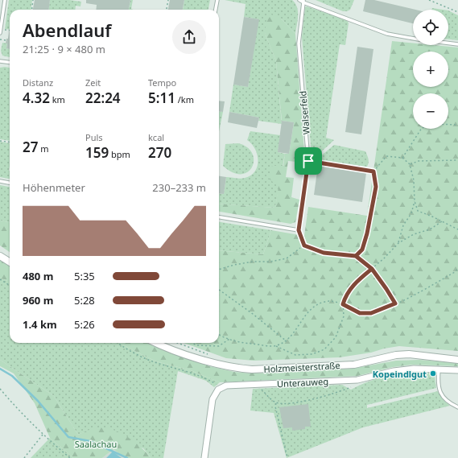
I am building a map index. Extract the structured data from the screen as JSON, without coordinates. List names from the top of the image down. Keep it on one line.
{"streets":{"street":["Holzmeisterstraße","Unterauweg"],"lane":["Walserfeld"]},"parks":["Saalachau"],"places":["Kopeindlgut"],"page":{"map_buttons":["+","−"],"heading":["Abendlauf","21:25 · 9 × 480 m"],"stats":[["Distanz","4.32 km"],["Zeit","22:24"],["Tempo","5:11 /km"],["27 m"],["Puls","159 bpm"],["kcal","270"]],"chart":["Höhenmeter","230–233 m"],"list":[{"name":"480 m","note":"5:35"},{"name":"960 m","note":"5:28"},{"name":"1.4 km","note":"5:26"}]}}
